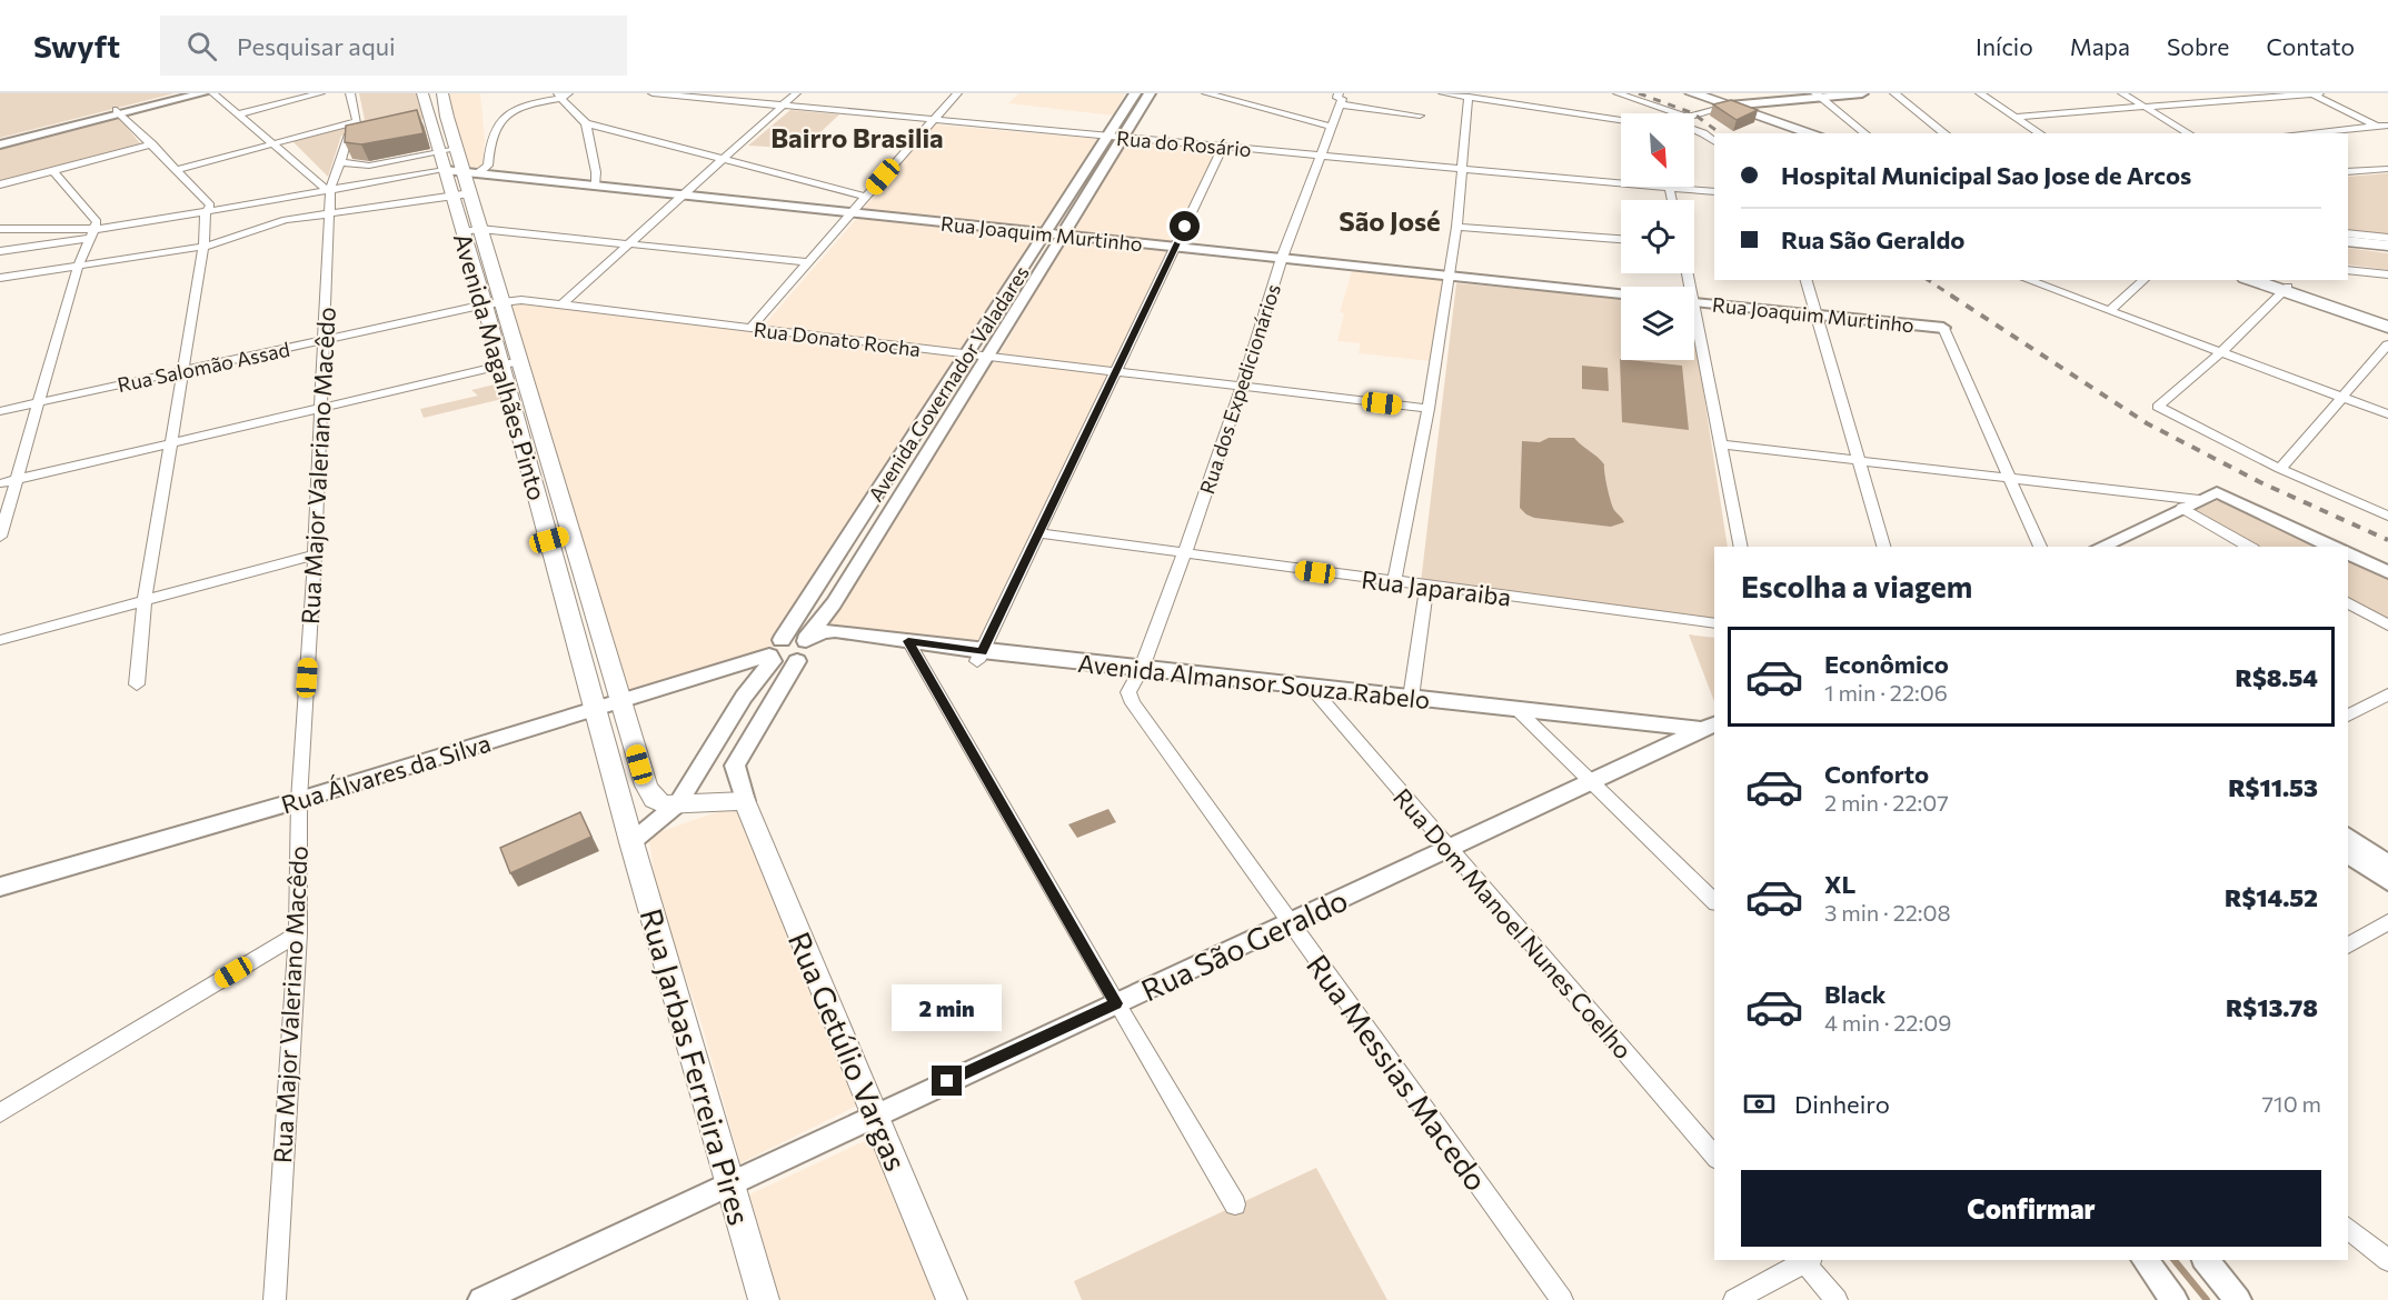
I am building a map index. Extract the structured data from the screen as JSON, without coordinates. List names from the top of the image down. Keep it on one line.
{"streets":{"main road":["Avenida Magalhães Pinto","Rua Getúlio Vargas","Rua Jarbas Ferreira Pires"],"street":["Rua do Rosário","Rua Joaquim Murtinho","Rua Donato Rocha","Rua Salomão Assad","Avenida Governador Valadares","Rua dos Expedicionários","Rua Major Valeriano Macêdo","Rua Japaraiba","Avenida Almansor Souza Rabelo","Rua Álvares da Silva","Rua Dom Manoel Nunes Coelho","Rua São Geraldo","Rua Messias Macedo"]},"crossings":[["Rua do Rosário","Avenida Governador Valadares"],["Rua do Rosário","Rua dos Expedicionários"],["Rua Joaquim Murtinho","Avenida Magalhães Pinto"],["Rua Joaquim Murtinho","Avenida Governador Valadares"],["Rua Joaquim Murtinho","Rua dos Expedicionários"],["Rua Donato Rocha","Rua Salomão Assad"],["Rua Donato Rocha","Avenida Magalhães Pinto"],["Rua Donato Rocha","Avenida Governador Valadares"],["Rua Donato Rocha","Rua dos Expedicionários"],["Rua Salomão Assad","Avenida Magalhães Pinto"],["Rua Salomão Assad","Rua Major Valeriano Macêdo"],["Avenida Magalhães Pinto","Avenida Governador Valadares"],["Avenida Magalhães Pinto","Rua Álvares da Silva"],["Avenida Magalhães Pinto","Rua Jarbas Ferreira Pires"],["Avenida Governador Valadares","Avenida Almansor Souza Rabelo"],["Avenida Governador Valadares","Rua Álvares da Silva"],["Avenida Governador Valadares","Rua Getúlio Vargas"],["Avenida Governador Valadares","Rua Jarbas Ferreira Pires"],["Rua dos Expedicionários","Rua Japaraiba"],["Rua dos Expedicionários","Avenida Almansor Souza Rabelo"],["Rua dos Expedicionários","Rua Messias Macedo"],["Rua Major Valeriano Macêdo","Rua Álvares da Silva"],["Avenida Almansor Souza Rabelo","Rua Álvares da Silva"],["Avenida Almansor Souza Rabelo","Rua Dom Manoel Nunes Coelho"],["Avenida Almansor Souza Rabelo","Rua São Geraldo"],["Avenida Almansor Souza Rabelo","Rua Messias Macedo"],["Rua Dom Manoel Nunes Coelho","Rua São Geraldo"],["Rua São Geraldo","Rua Getúlio Vargas"],["Rua São Geraldo","Rua Jarbas Ferreira Pires"],["Rua São Geraldo","Rua Messias Macedo"]],"districts":["Bairro Brasilia","São José"],"north":"bottom right","page":{"header":"Swyft","search":"Pesquisar aqui","nav":["Início","Mapa","Sobre","Contato"],"banner":["Hospital Municipal Sao Jose de Arcos","Rua São Geraldo"],"heading":"Escolha a viagem","list":[{"name":"Econômico","note":"1 min · 22:06","value":"R$8.54"},{"name":"Conforto","note":"2 min · 22:07","value":"R$11.53"},{"name":"XL","note":"3 min · 22:08","value":"R$14.52"},{"name":"Black","note":"4 min · 22:09","value":"R$13.78"}],"bubble":"2 min","pay":["Dinheiro","710 m"],"buttons":"Confirmar"}}
